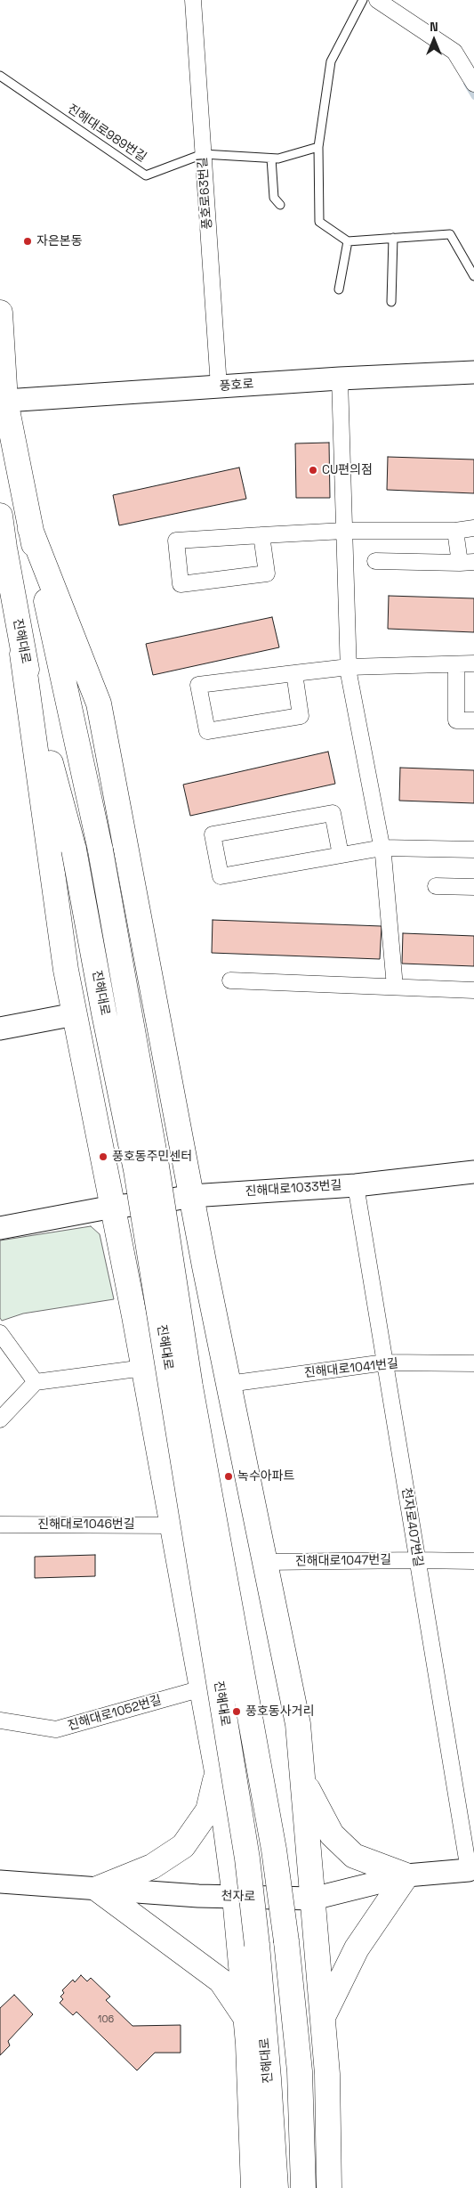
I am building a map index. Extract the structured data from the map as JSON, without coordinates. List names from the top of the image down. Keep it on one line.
{"streets":{"main road":["풍호로","진해대로","진해대로1033번길","천자로"],"street":["풍호로63번길","진해대로1041번길","진해대로1046번길","천자로407번길","진해대로1047번길","진해대로1052번길"],"lane":["진해대로989번길"]},"crossings":[["진해대로989번길","풍호로63번길"],["풍호로63번길","풍호로"],["풍호로","진해대로"],["진해대로1033번길","천자로407번길"],["진해대로1041번길","천자로407번길"],["천자로407번길","진해대로1047번길"],["천자로407번길","천자로"]],"places":["자은본동","CU편의점","풍호동주민센터","녹수아파트","풍호동사거리"],"house_numbers":["106"],"north":"top"}
